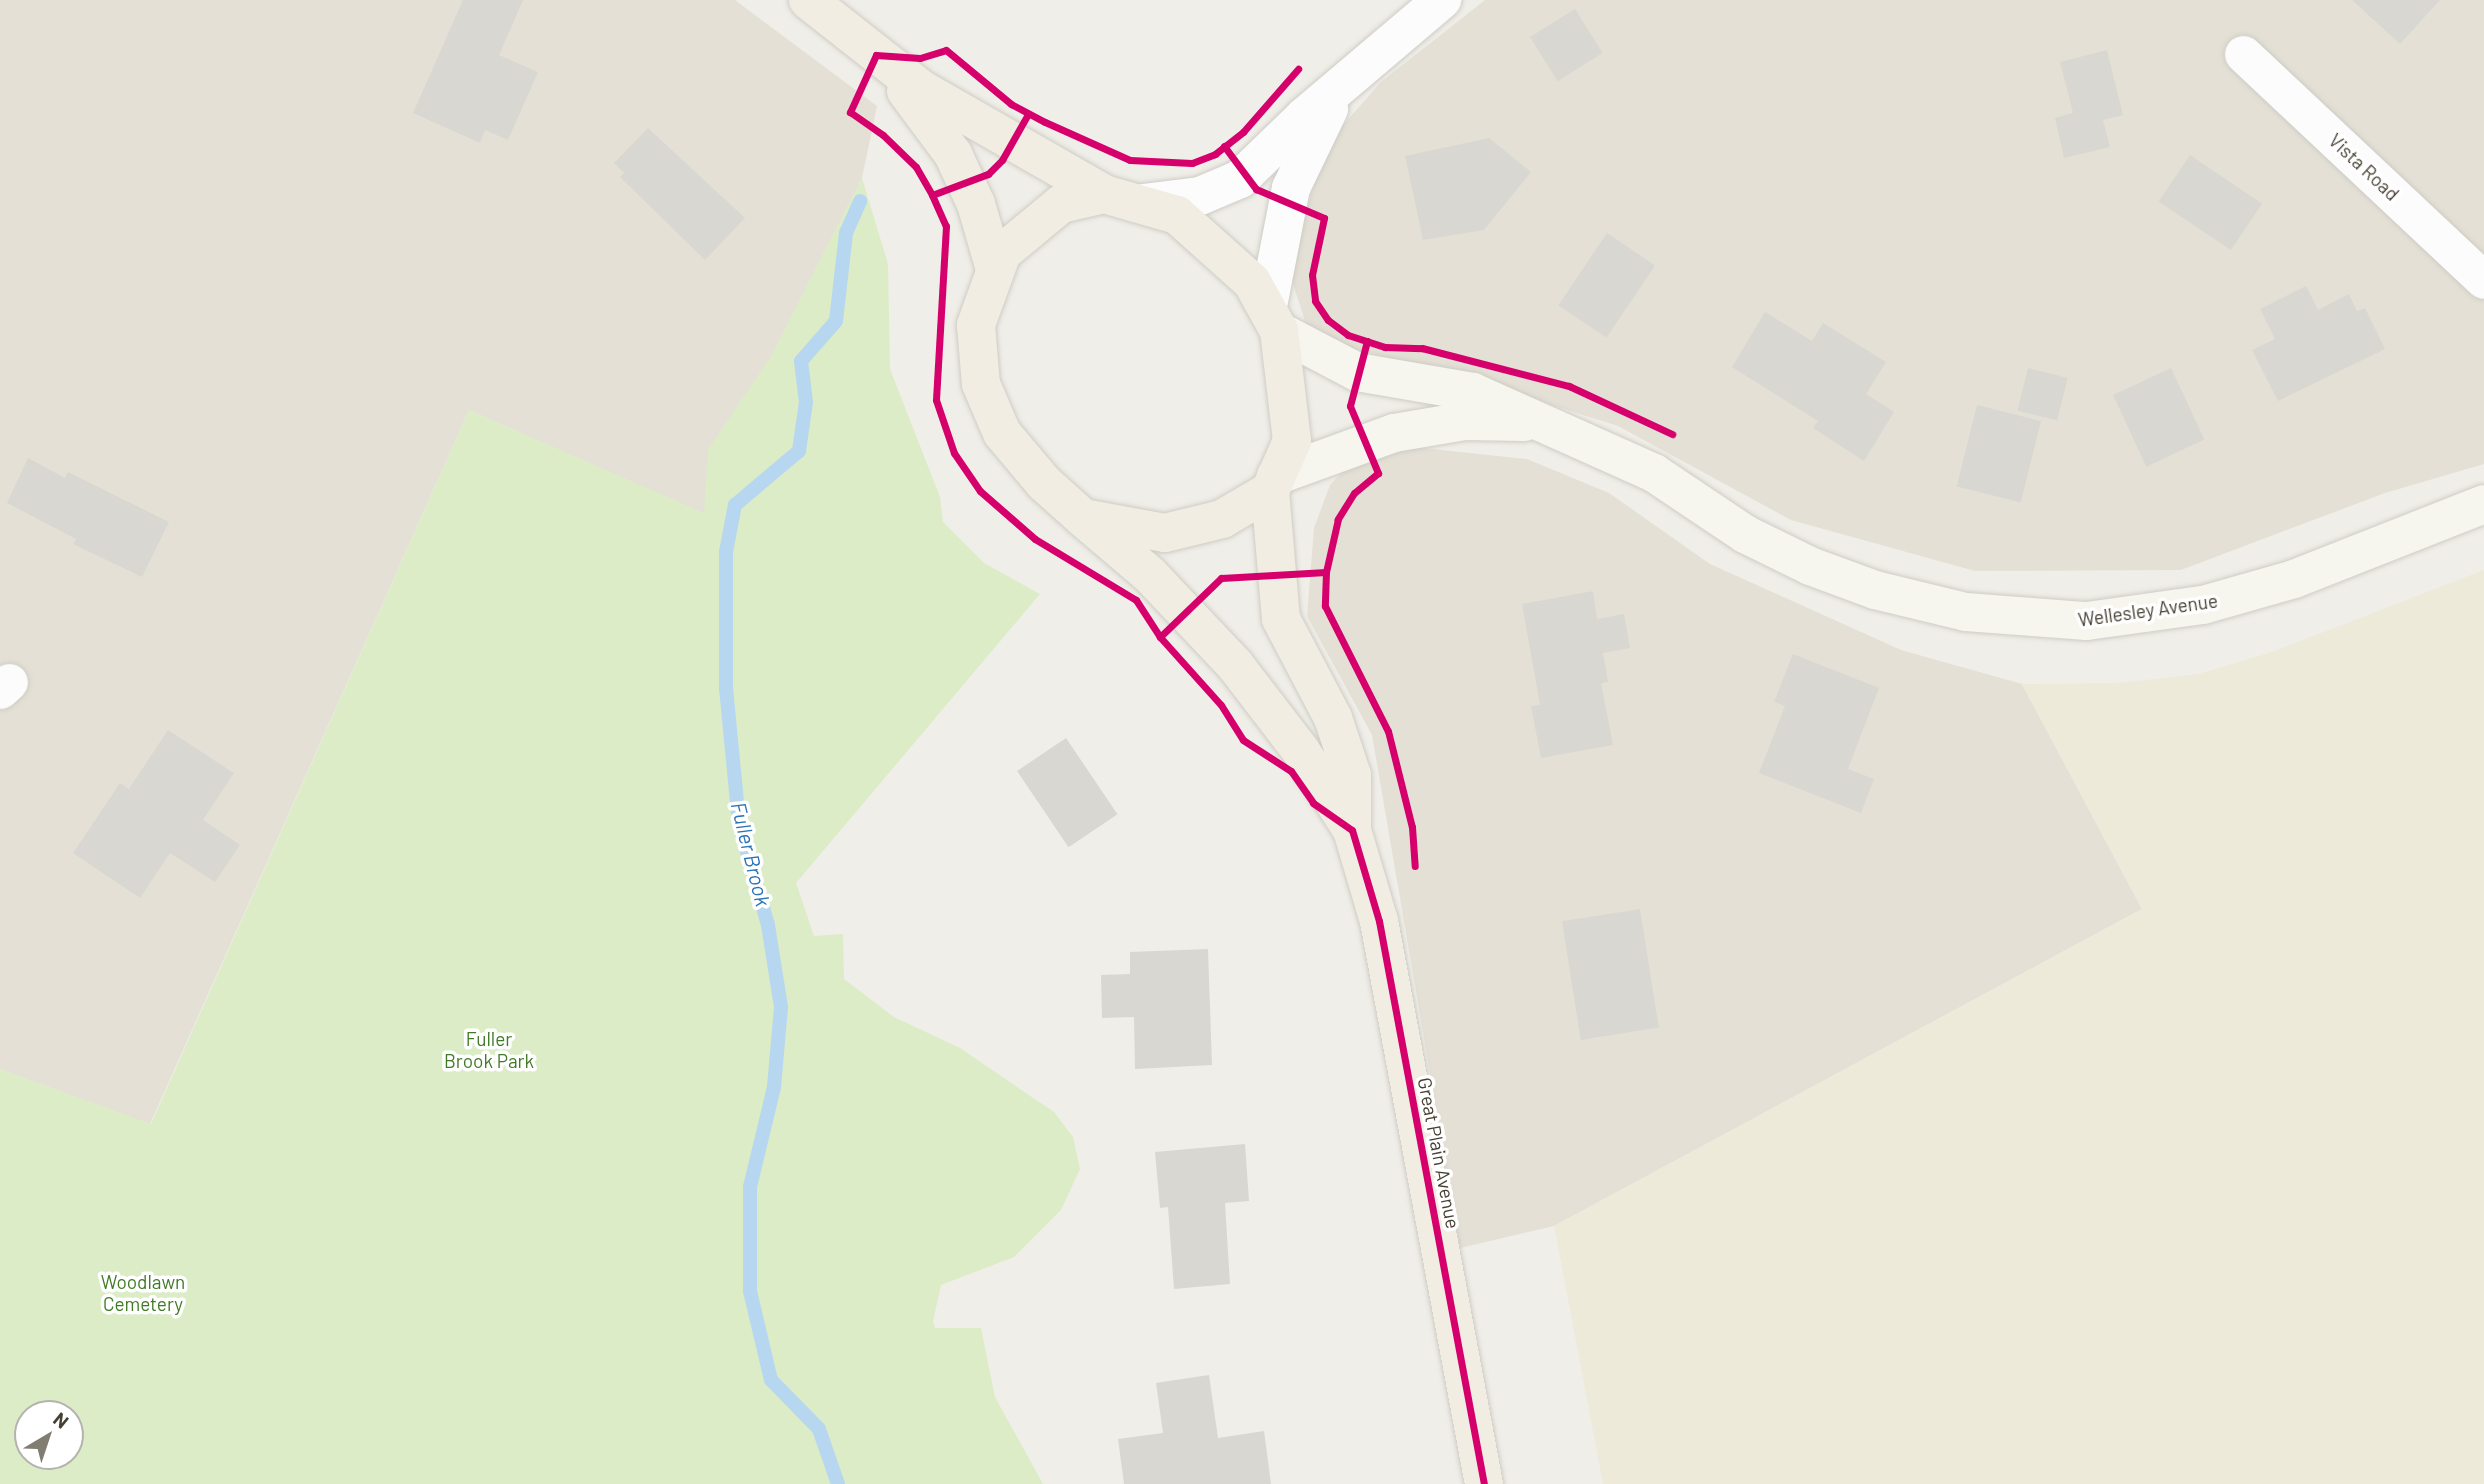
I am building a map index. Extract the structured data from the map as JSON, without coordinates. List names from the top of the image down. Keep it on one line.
{"streets":{"main road":["Wellesley Avenue","Great Plain Avenue"],"street":["Vista Road"]},"crossings":[["Wellesley Avenue","Great Plain Avenue"]],"water":["Fuller Brook"],"parks":["Fuller Brook Park","Woodlawn Cemetery"],"north":"top right"}
